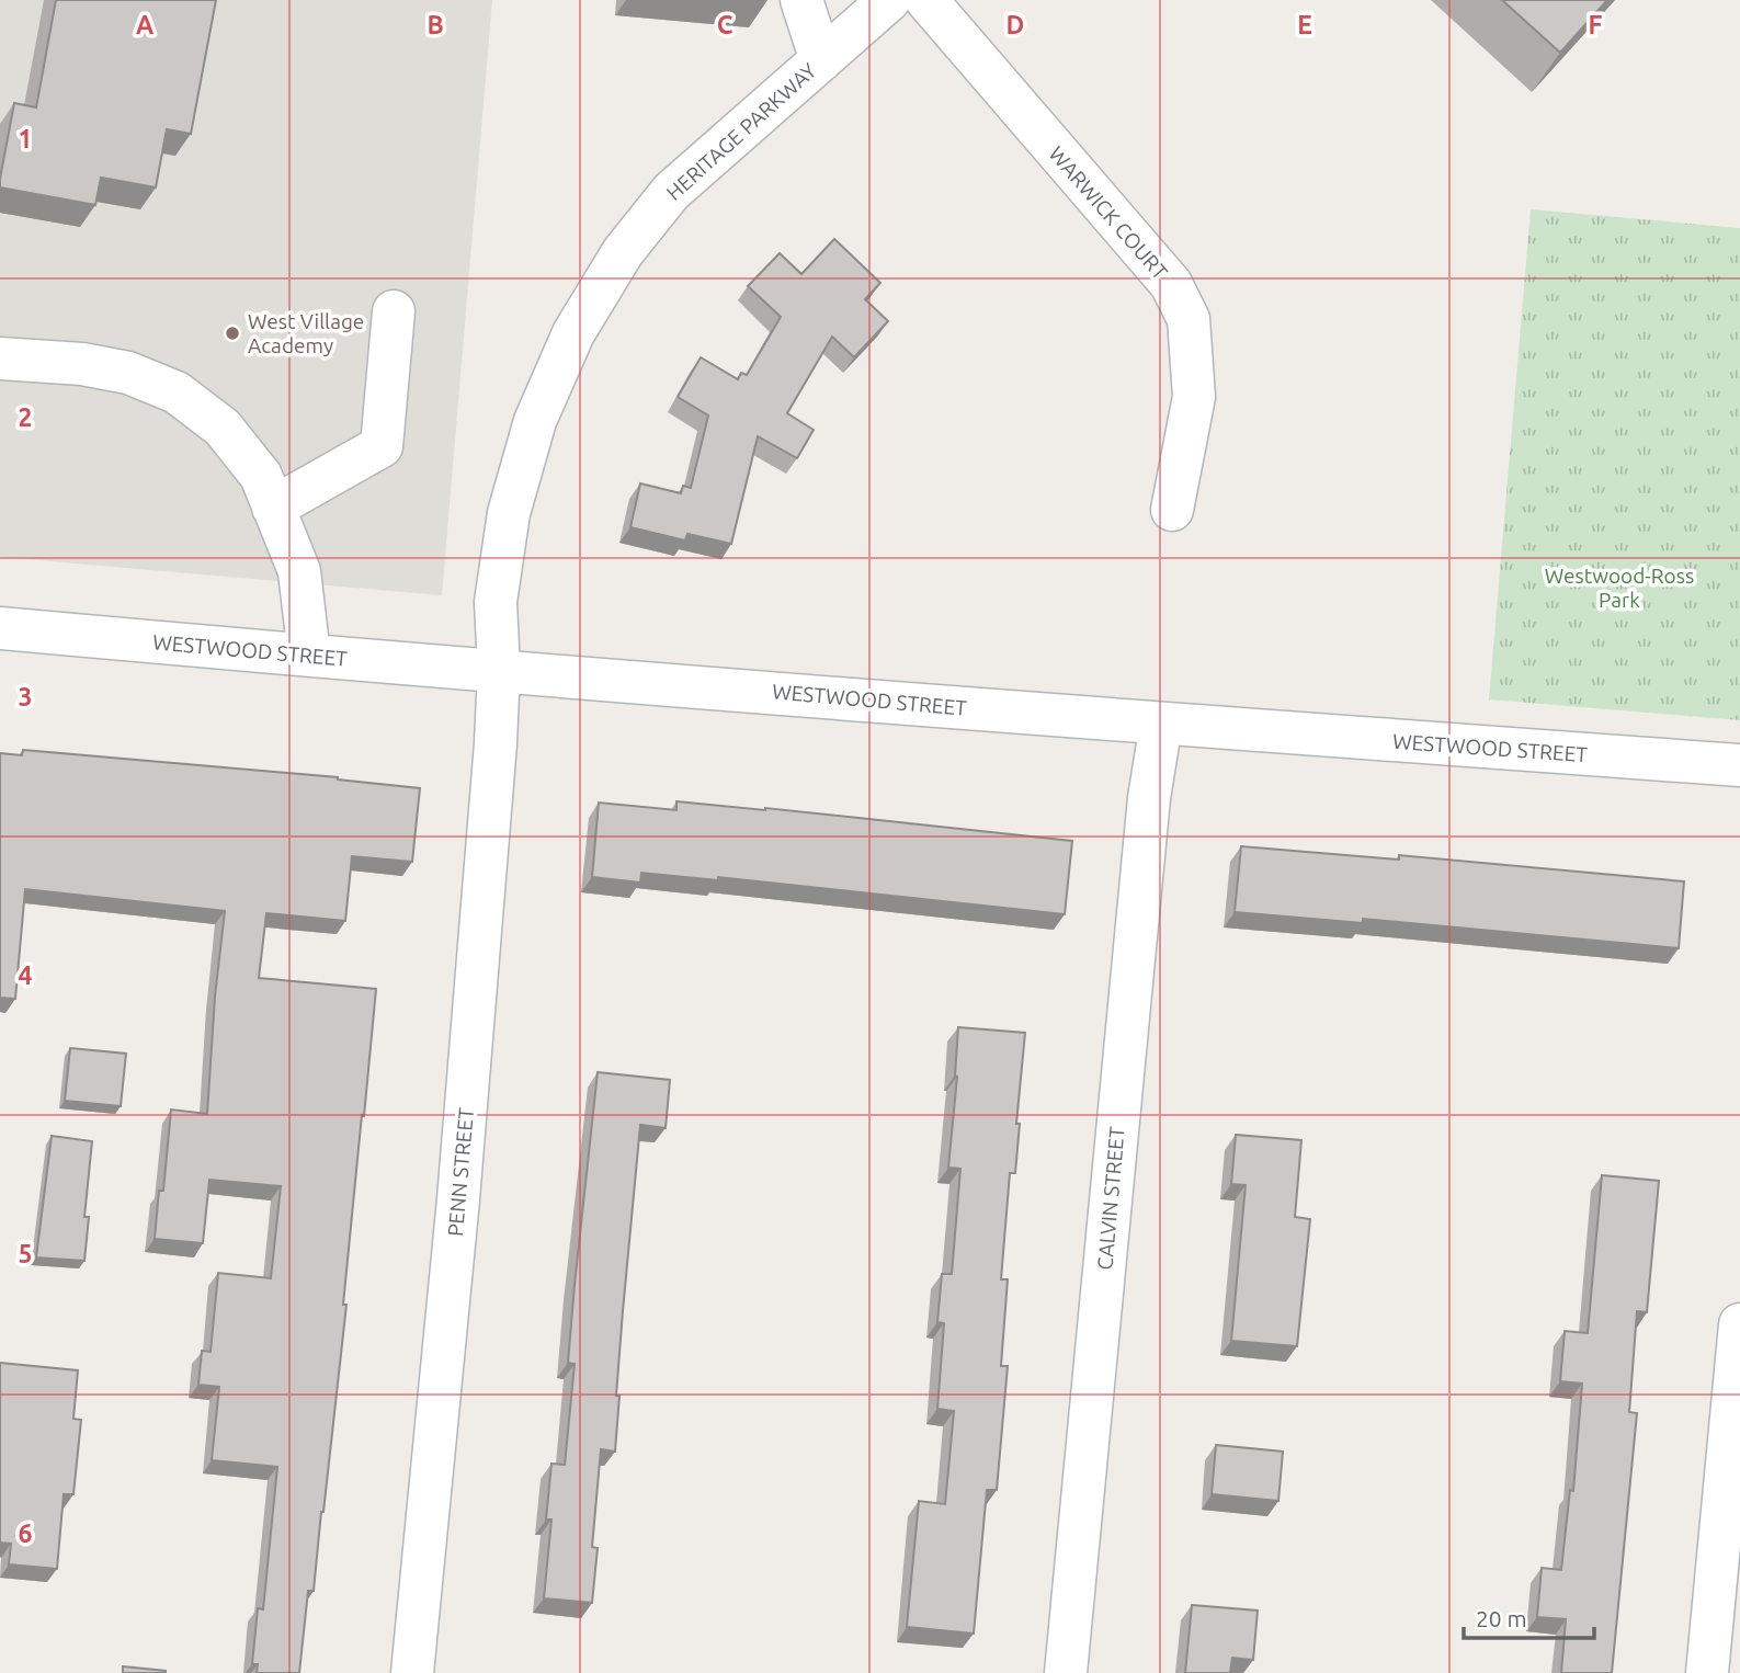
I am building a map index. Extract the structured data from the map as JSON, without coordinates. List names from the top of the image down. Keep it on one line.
{"streets":{"street":["HERITAGE PARKWAY","WARWICK COURT","WESTWOOD STREET","PENN STREET","CALVIN STREET"]},"crossings":[["HERITAGE PARKWAY","WESTWOOD STREET"],["HERITAGE PARKWAY","PENN STREET"],["WESTWOOD STREET","PENN STREET"],["WESTWOOD STREET","CALVIN STREET"]],"parks":["Westwood-Ross Park"],"places":["West Village Academy"],"scale_bar":"20 m","grid":{"columns":["A","B","C","D","E","F"],"rows":["1","2","3","4","5","6"]}}
